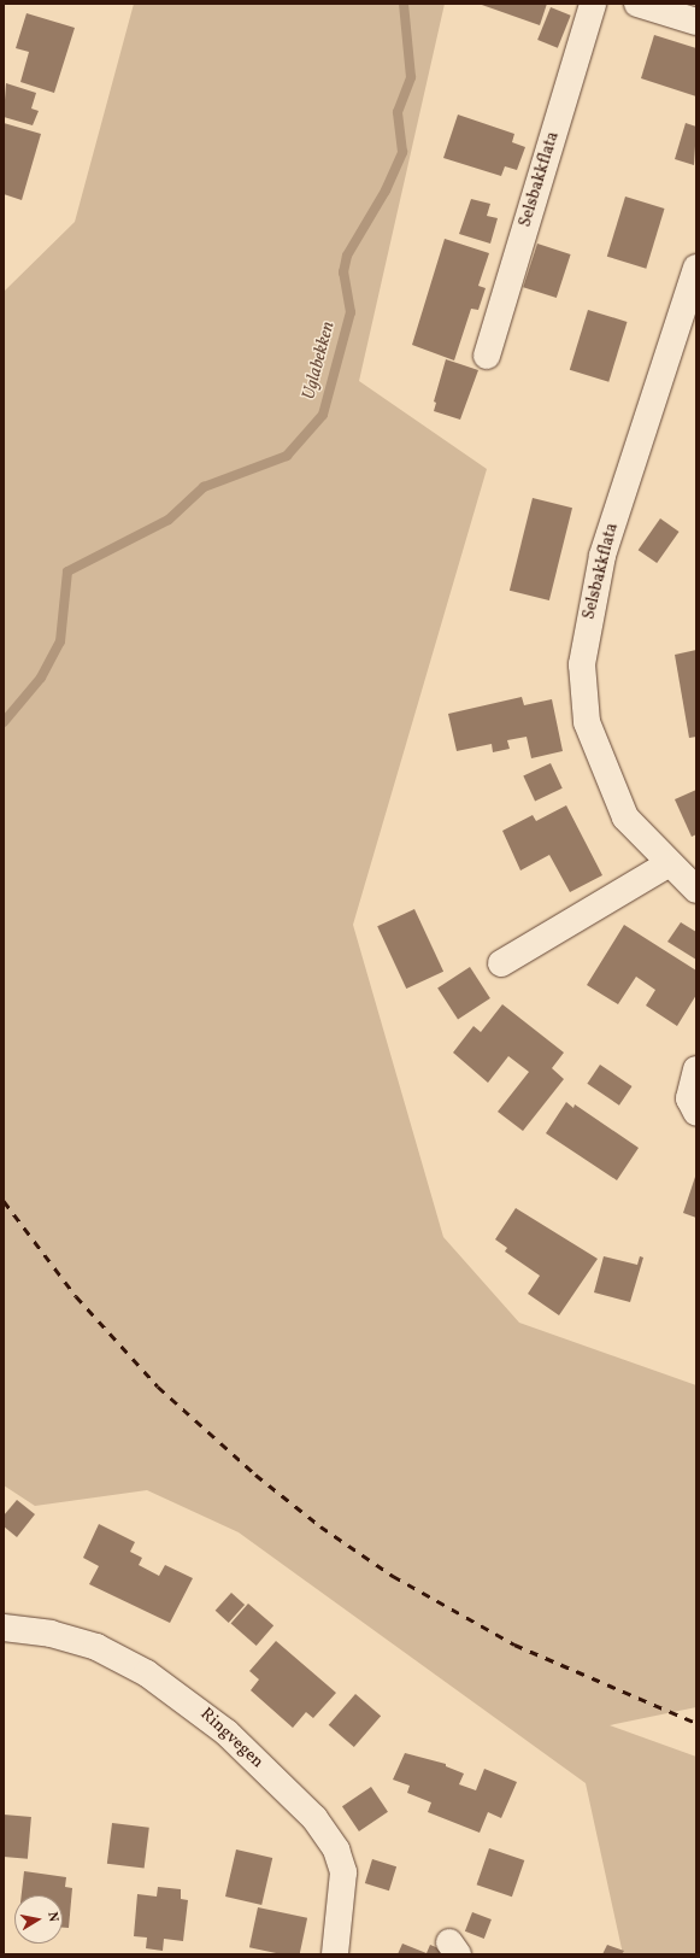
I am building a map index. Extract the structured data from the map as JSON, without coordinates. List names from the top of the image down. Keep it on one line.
{"streets":{"street":["Selsbakkflata","Ringvegen"]},"water":["Uglabekken"],"north":"right"}
